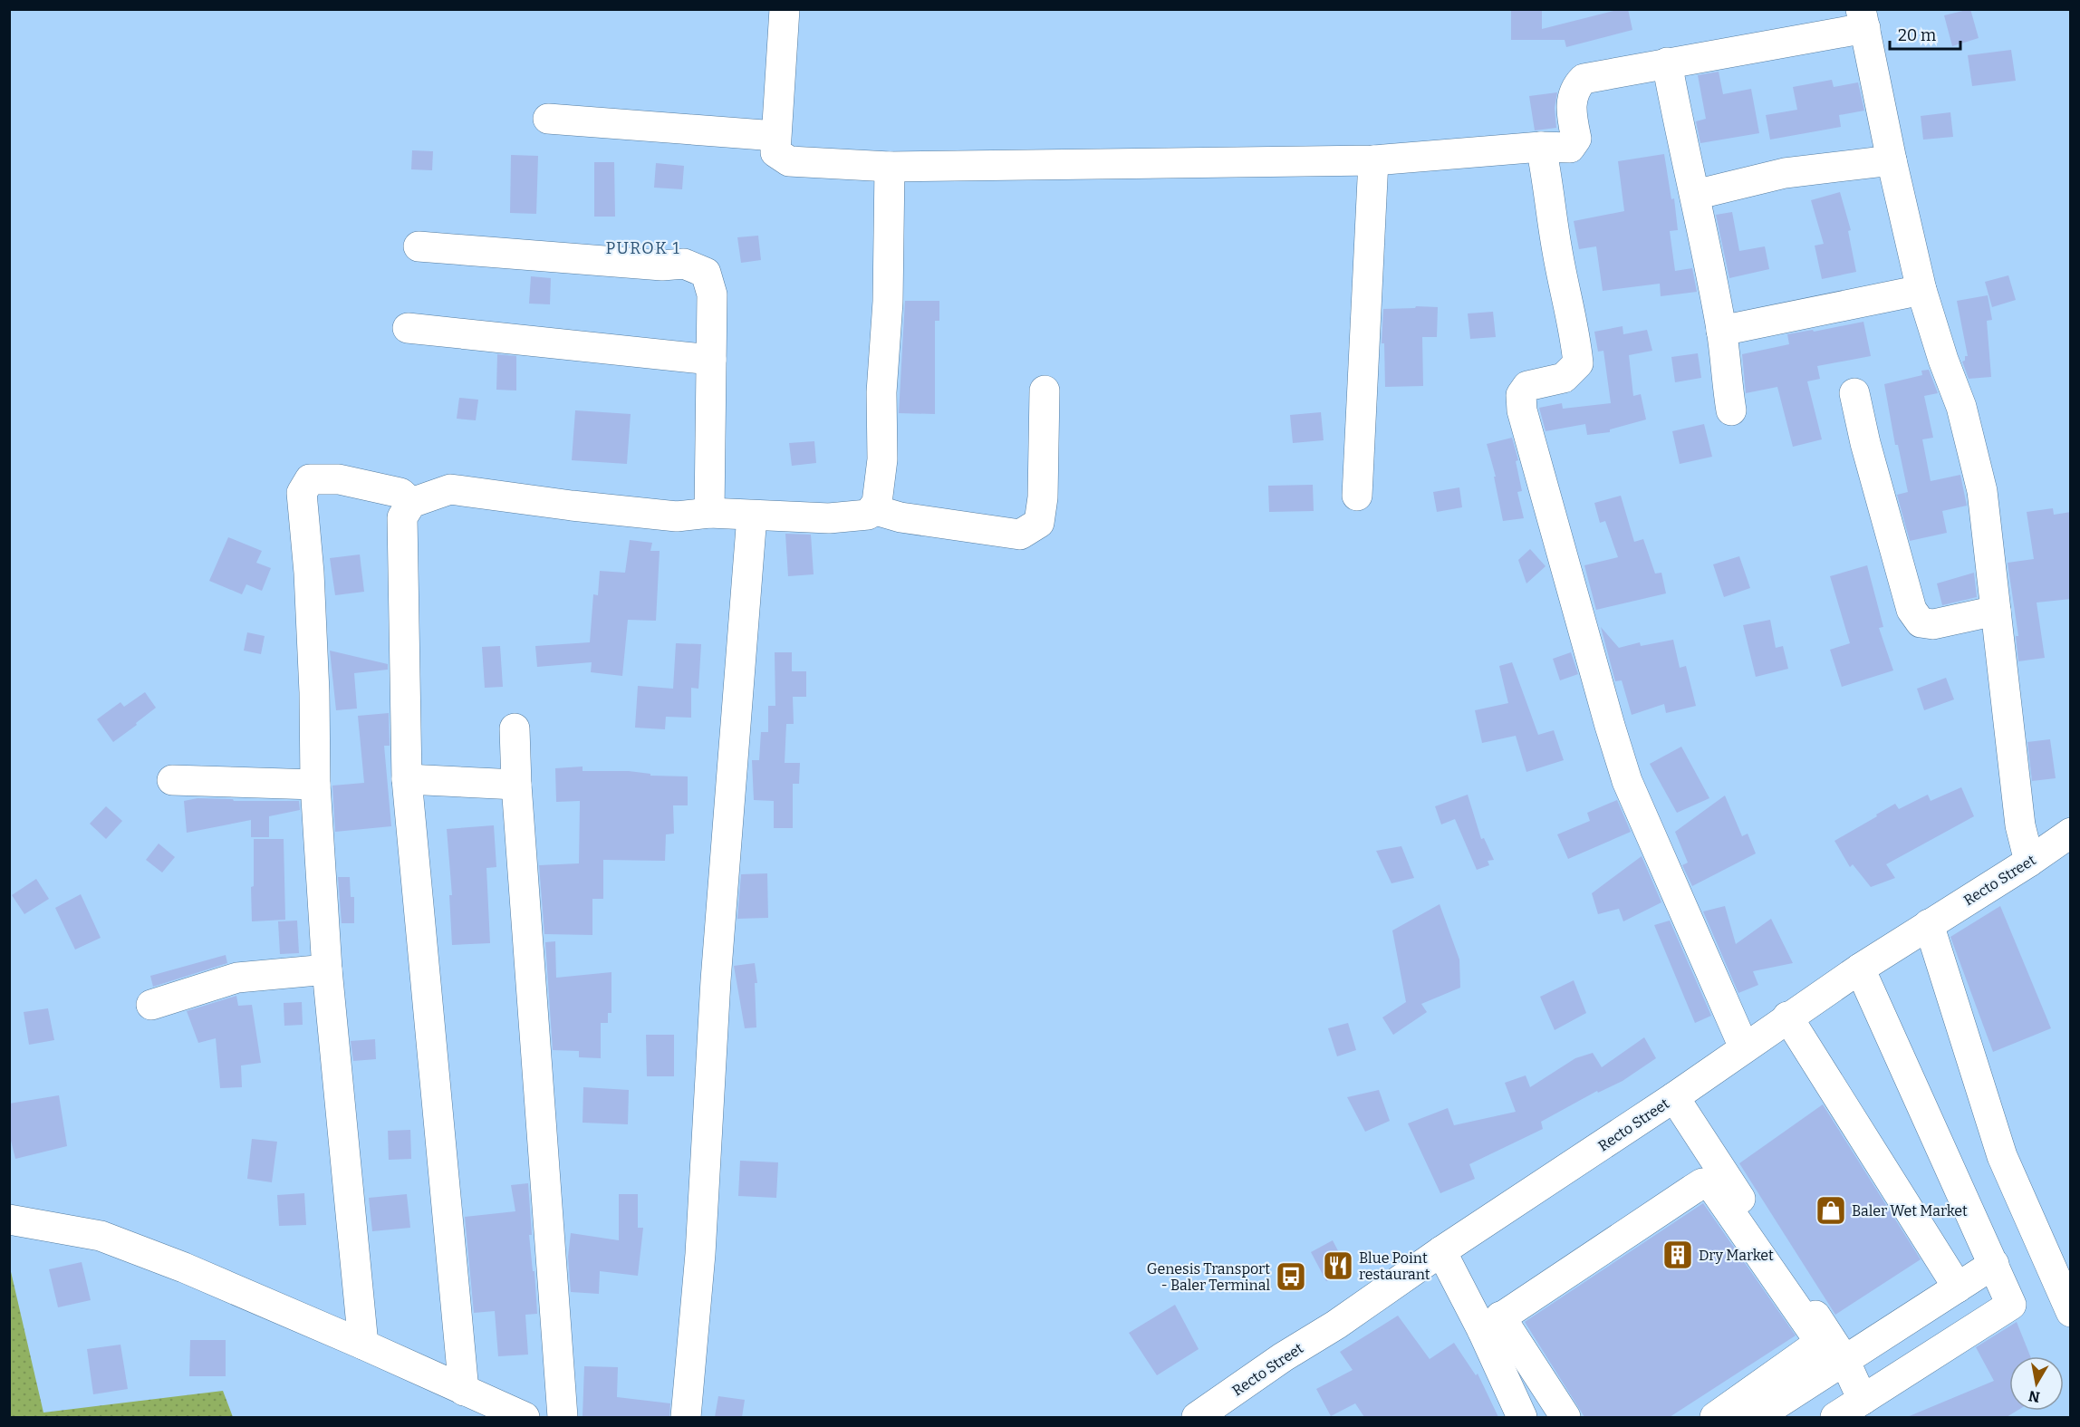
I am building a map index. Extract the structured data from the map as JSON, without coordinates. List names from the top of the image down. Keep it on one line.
{"streets":{"street":["Recto Street"]},"districts":["PUROK 1"],"places":{"shop":["Baler Wet Market"],"building":["Dry Market"],"restaurant":["Blue Point restaurant"],"bus stop":["Genesis Transport - Baler Terminal"]},"scale_bar":"20 m","north":"bottom"}
